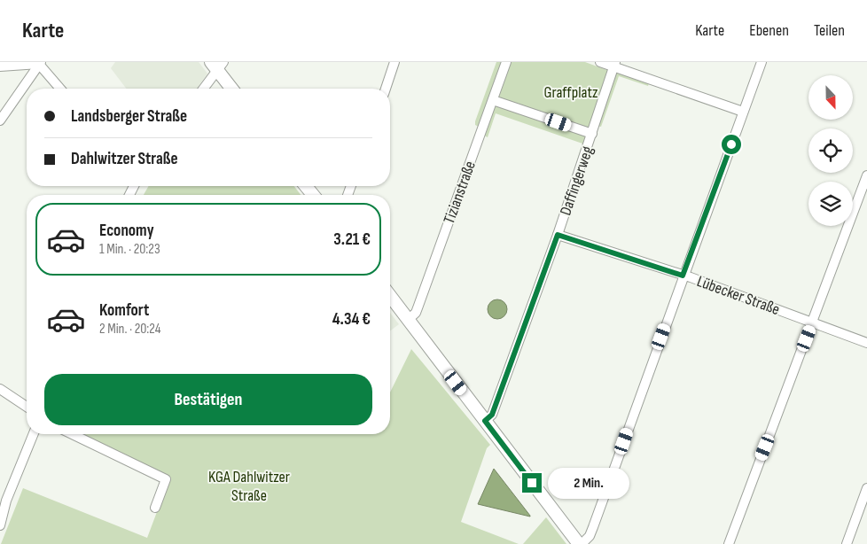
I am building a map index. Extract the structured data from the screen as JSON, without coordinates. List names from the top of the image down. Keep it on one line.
{"streets":{"street":["Daffingerweg","Tizianstraße","Lübecker Straße"]},"crossings":[["Daffingerweg","Lübecker Straße"]],"parks":["Graffplatz","KGA Dahlwitzer Straße"],"north":"bottom","page":{"header":"Karte","nav":["Karte","Ebenen","Teilen"],"banner":["Landsberger Straße","Dahlwitzer Straße"],"list":[{"name":"Economy","note":"1 Min. · 20:23","value":"3.21 €"},{"name":"Komfort","note":"2 Min. · 20:24","value":"4.34 €"}],"buttons":"Bestätigen","bubble":"2 Min."}}
